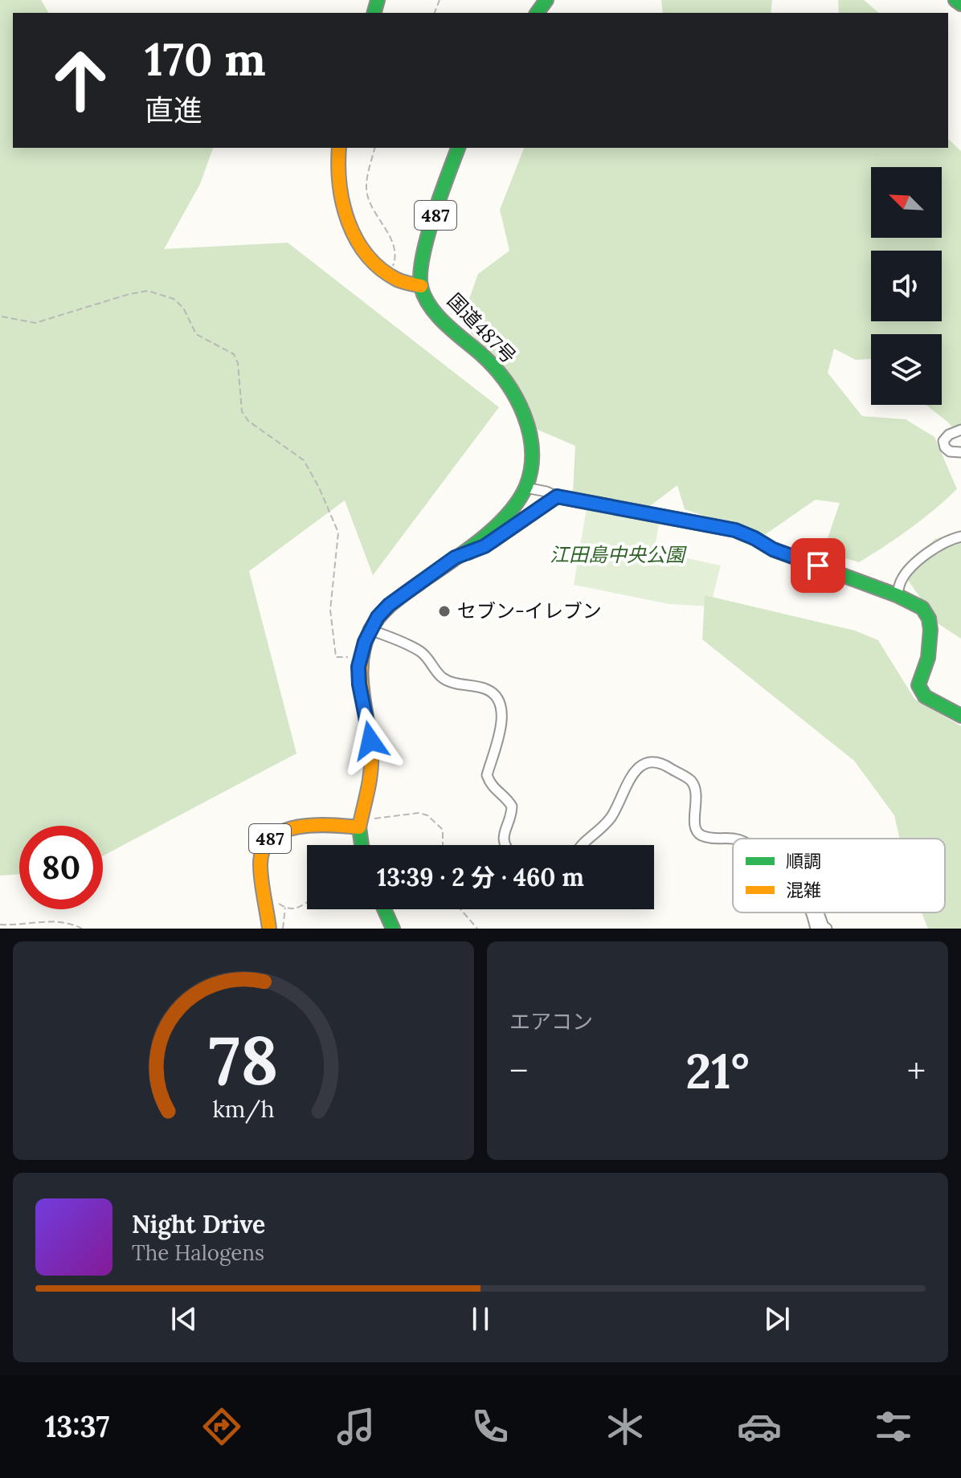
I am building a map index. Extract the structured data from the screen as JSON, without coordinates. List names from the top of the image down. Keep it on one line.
{"streets":{"main road":["487","国道487号"]},"crossings":[["487","国道487号"]],"parks":["江田島中央公園"],"places":["セブン-イレブン"],"legend":["順調","混雑"],"north":"top left","page":{"turn":["170 m","直進"],"limit":"80","trip":"13:39 · 2 分 · 460 m","tile":"エアコン","heat":["−","21°","+"],"song":["Night Drive","The Halogens"],"tabs":"13:37","gauge":["78","km/h"]}}
